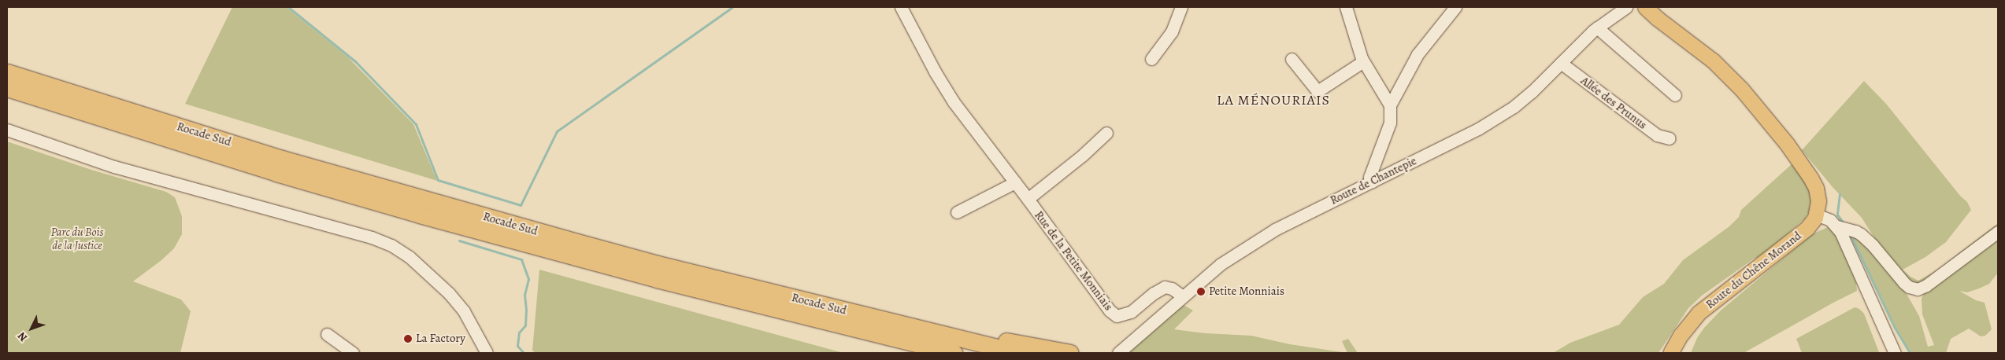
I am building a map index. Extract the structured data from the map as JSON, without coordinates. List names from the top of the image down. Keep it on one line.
{"streets":{"highway":["Rocade Sud"],"main road":["Route du Chêne Morand"],"street":["Allée des Prunus","Route de Chantepie","Rue de la Petite Monniais"]},"crossings":[["Allée des Prunus","Route de Chantepie"],["Route de Chantepie","Rue de la Petite Monniais"]],"districts":["LA MÉNOURIAIS"],"parks":["Parc du Bois de la Justice"],"places":["Petite Monniais","La Factory"],"north":"bottom left"}
